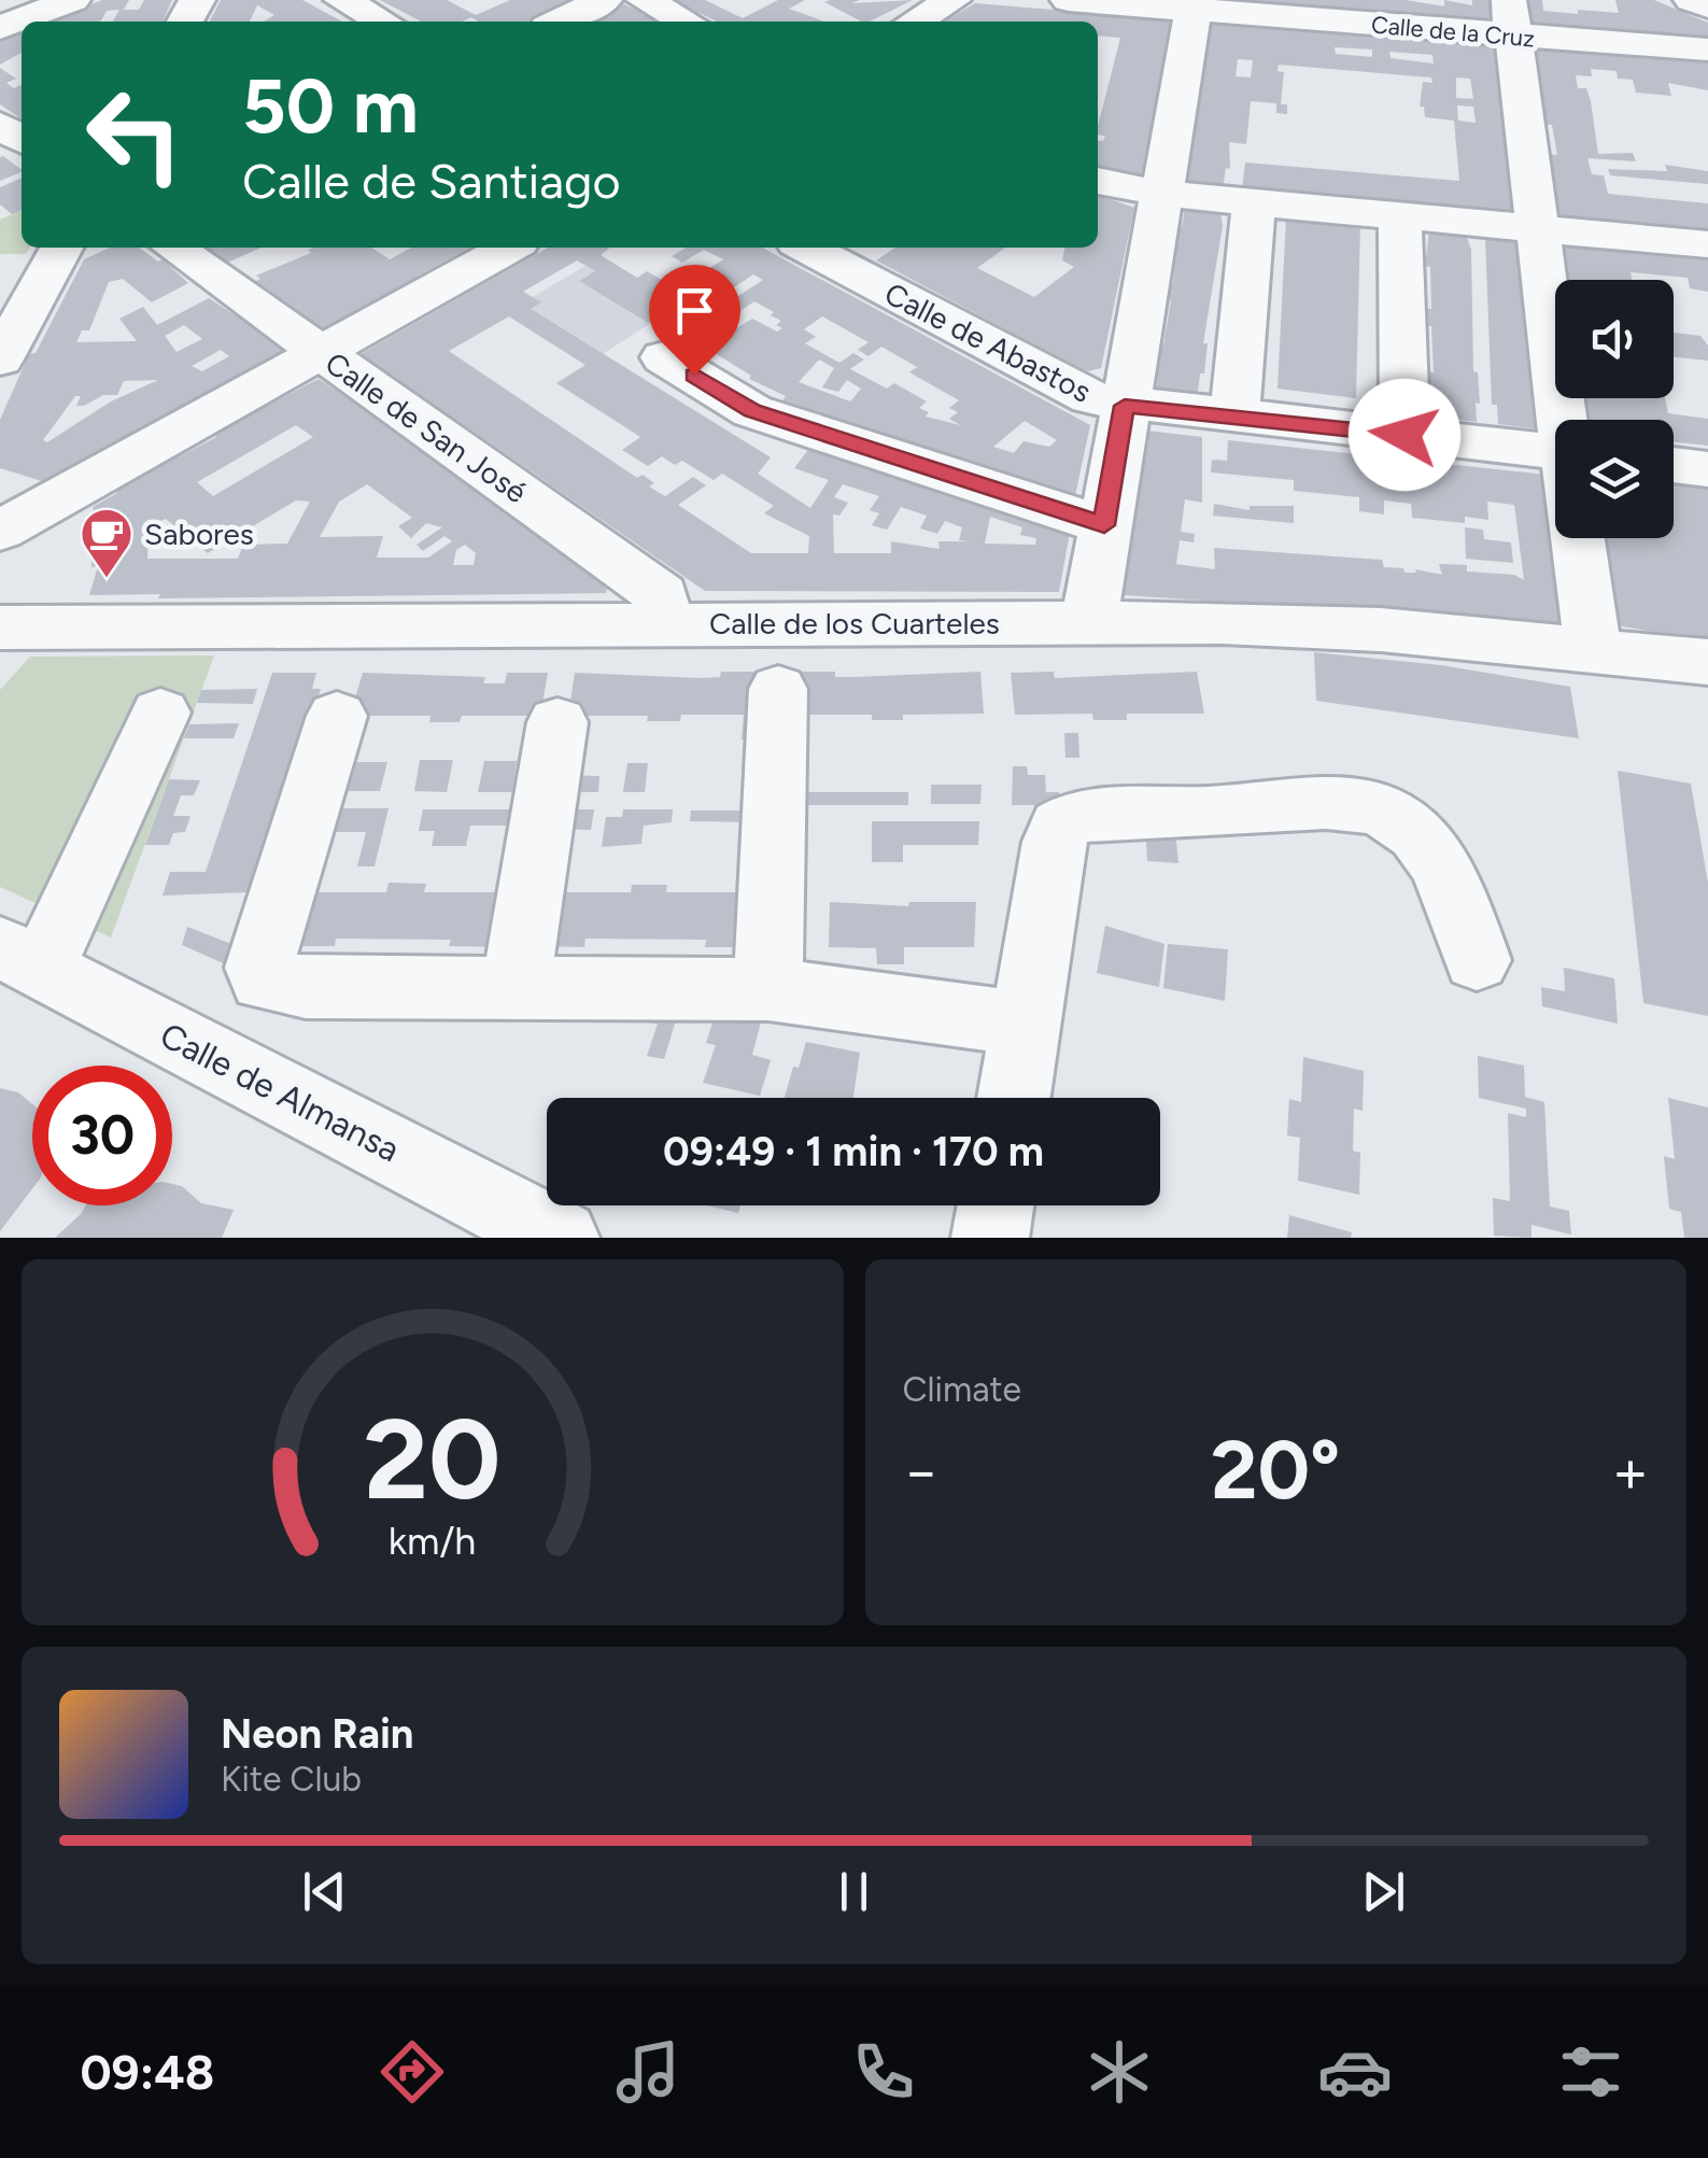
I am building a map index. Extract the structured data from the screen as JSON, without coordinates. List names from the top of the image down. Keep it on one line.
{"streets":{"street":["Calle de la Cruz","Calle de Abastos","Calle de San José","Calle de los Cuarteles","Calle de Almansa"]},"crossings":[["Calle de San José","Calle de los Cuarteles"]],"places":{"cafe":["Sabores"]},"page":{"turn":["50 m","Calle de Santiago"],"limit":"30","trip":"09:49 · 1 min · 170 m","tile":"Climate","heat":["−","20°","+"],"song":["Neon Rain","Kite Club"],"tabs":"09:48","gauge":["20","km/h"]}}
